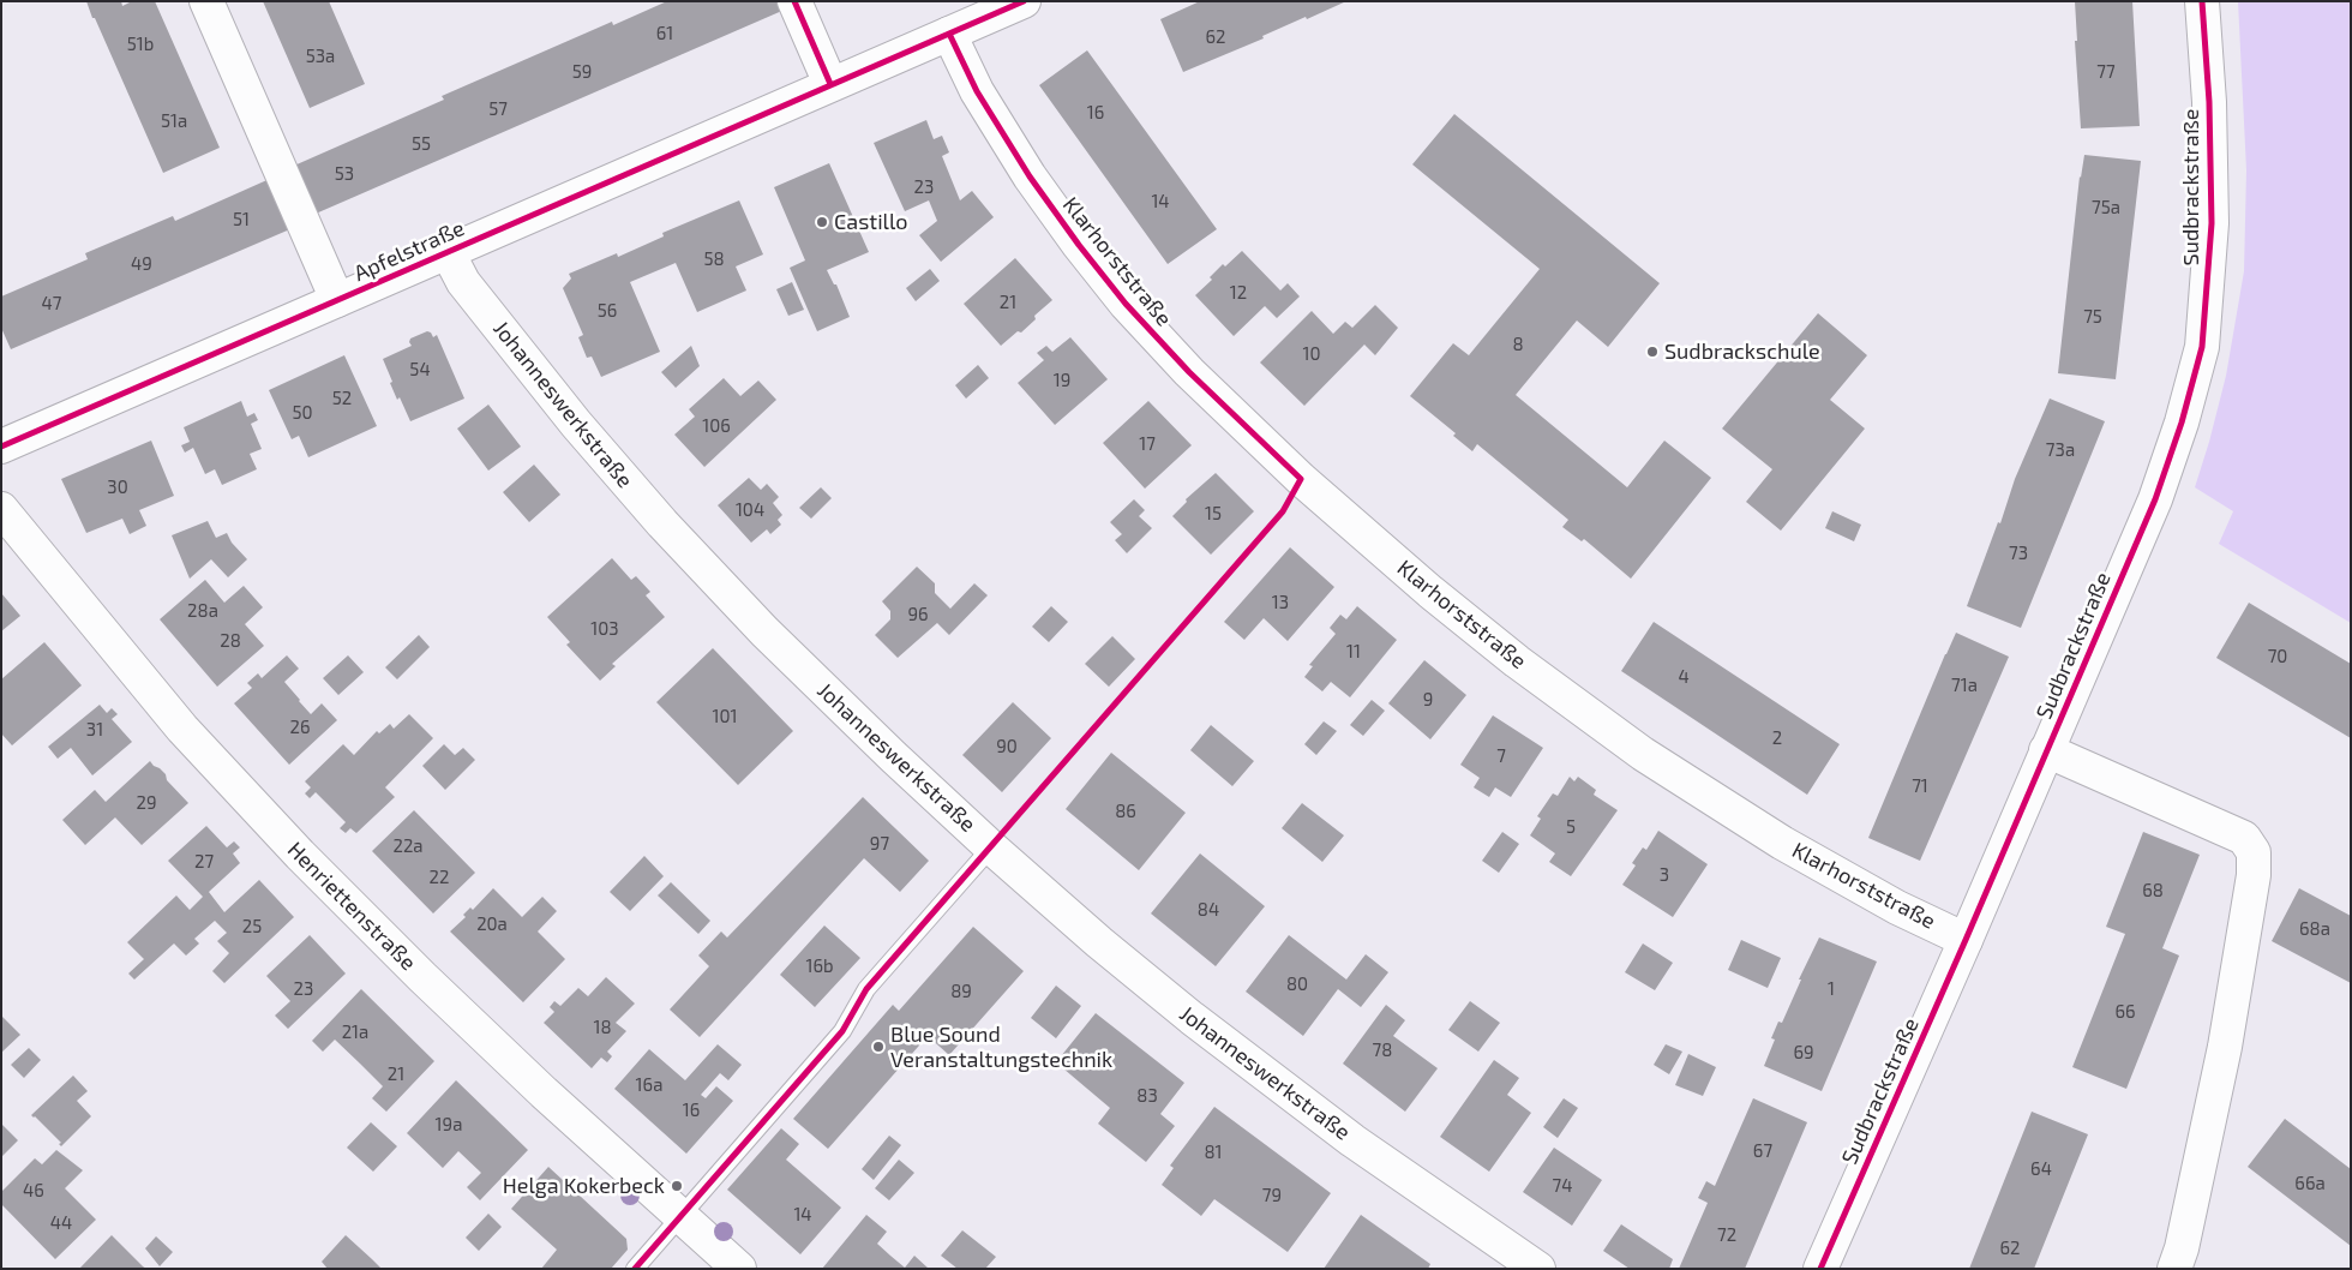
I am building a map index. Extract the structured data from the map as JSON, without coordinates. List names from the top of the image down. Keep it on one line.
{"streets":{"street":["Sudbrackstraße","Apfelstraße","Klarhorststraße","Johanneswerkstraße","Henriettenstraße"]},"crossings":[["Sudbrackstraße","Klarhorststraße"],["Apfelstraße","Klarhorststraße"],["Apfelstraße","Johanneswerkstraße"]],"places":["Castillo","Sudbrackschule","Blue Sound Veranstaltungstechnik","Helga Kokerbeck"],"house_numbers":["61","62","51b","53a","59","77","57","16","51a","55","53","23","14","75a","51","58","49","12","21","47","56","75","8","10","54","19","52","50","106","17","73a","30","104","15","73","13","28a","96","103","28","11","70","4","71a","9","101","26","31","2","90","7","71","29","86","5","97","22a","27","3","22","68","84","20a","25","68a","16b","80","23","1","89","66","18","21a","78","69","21","16a","83","16","19a","67","81","64","66a","74","46","79","14","44","72","62"]}
